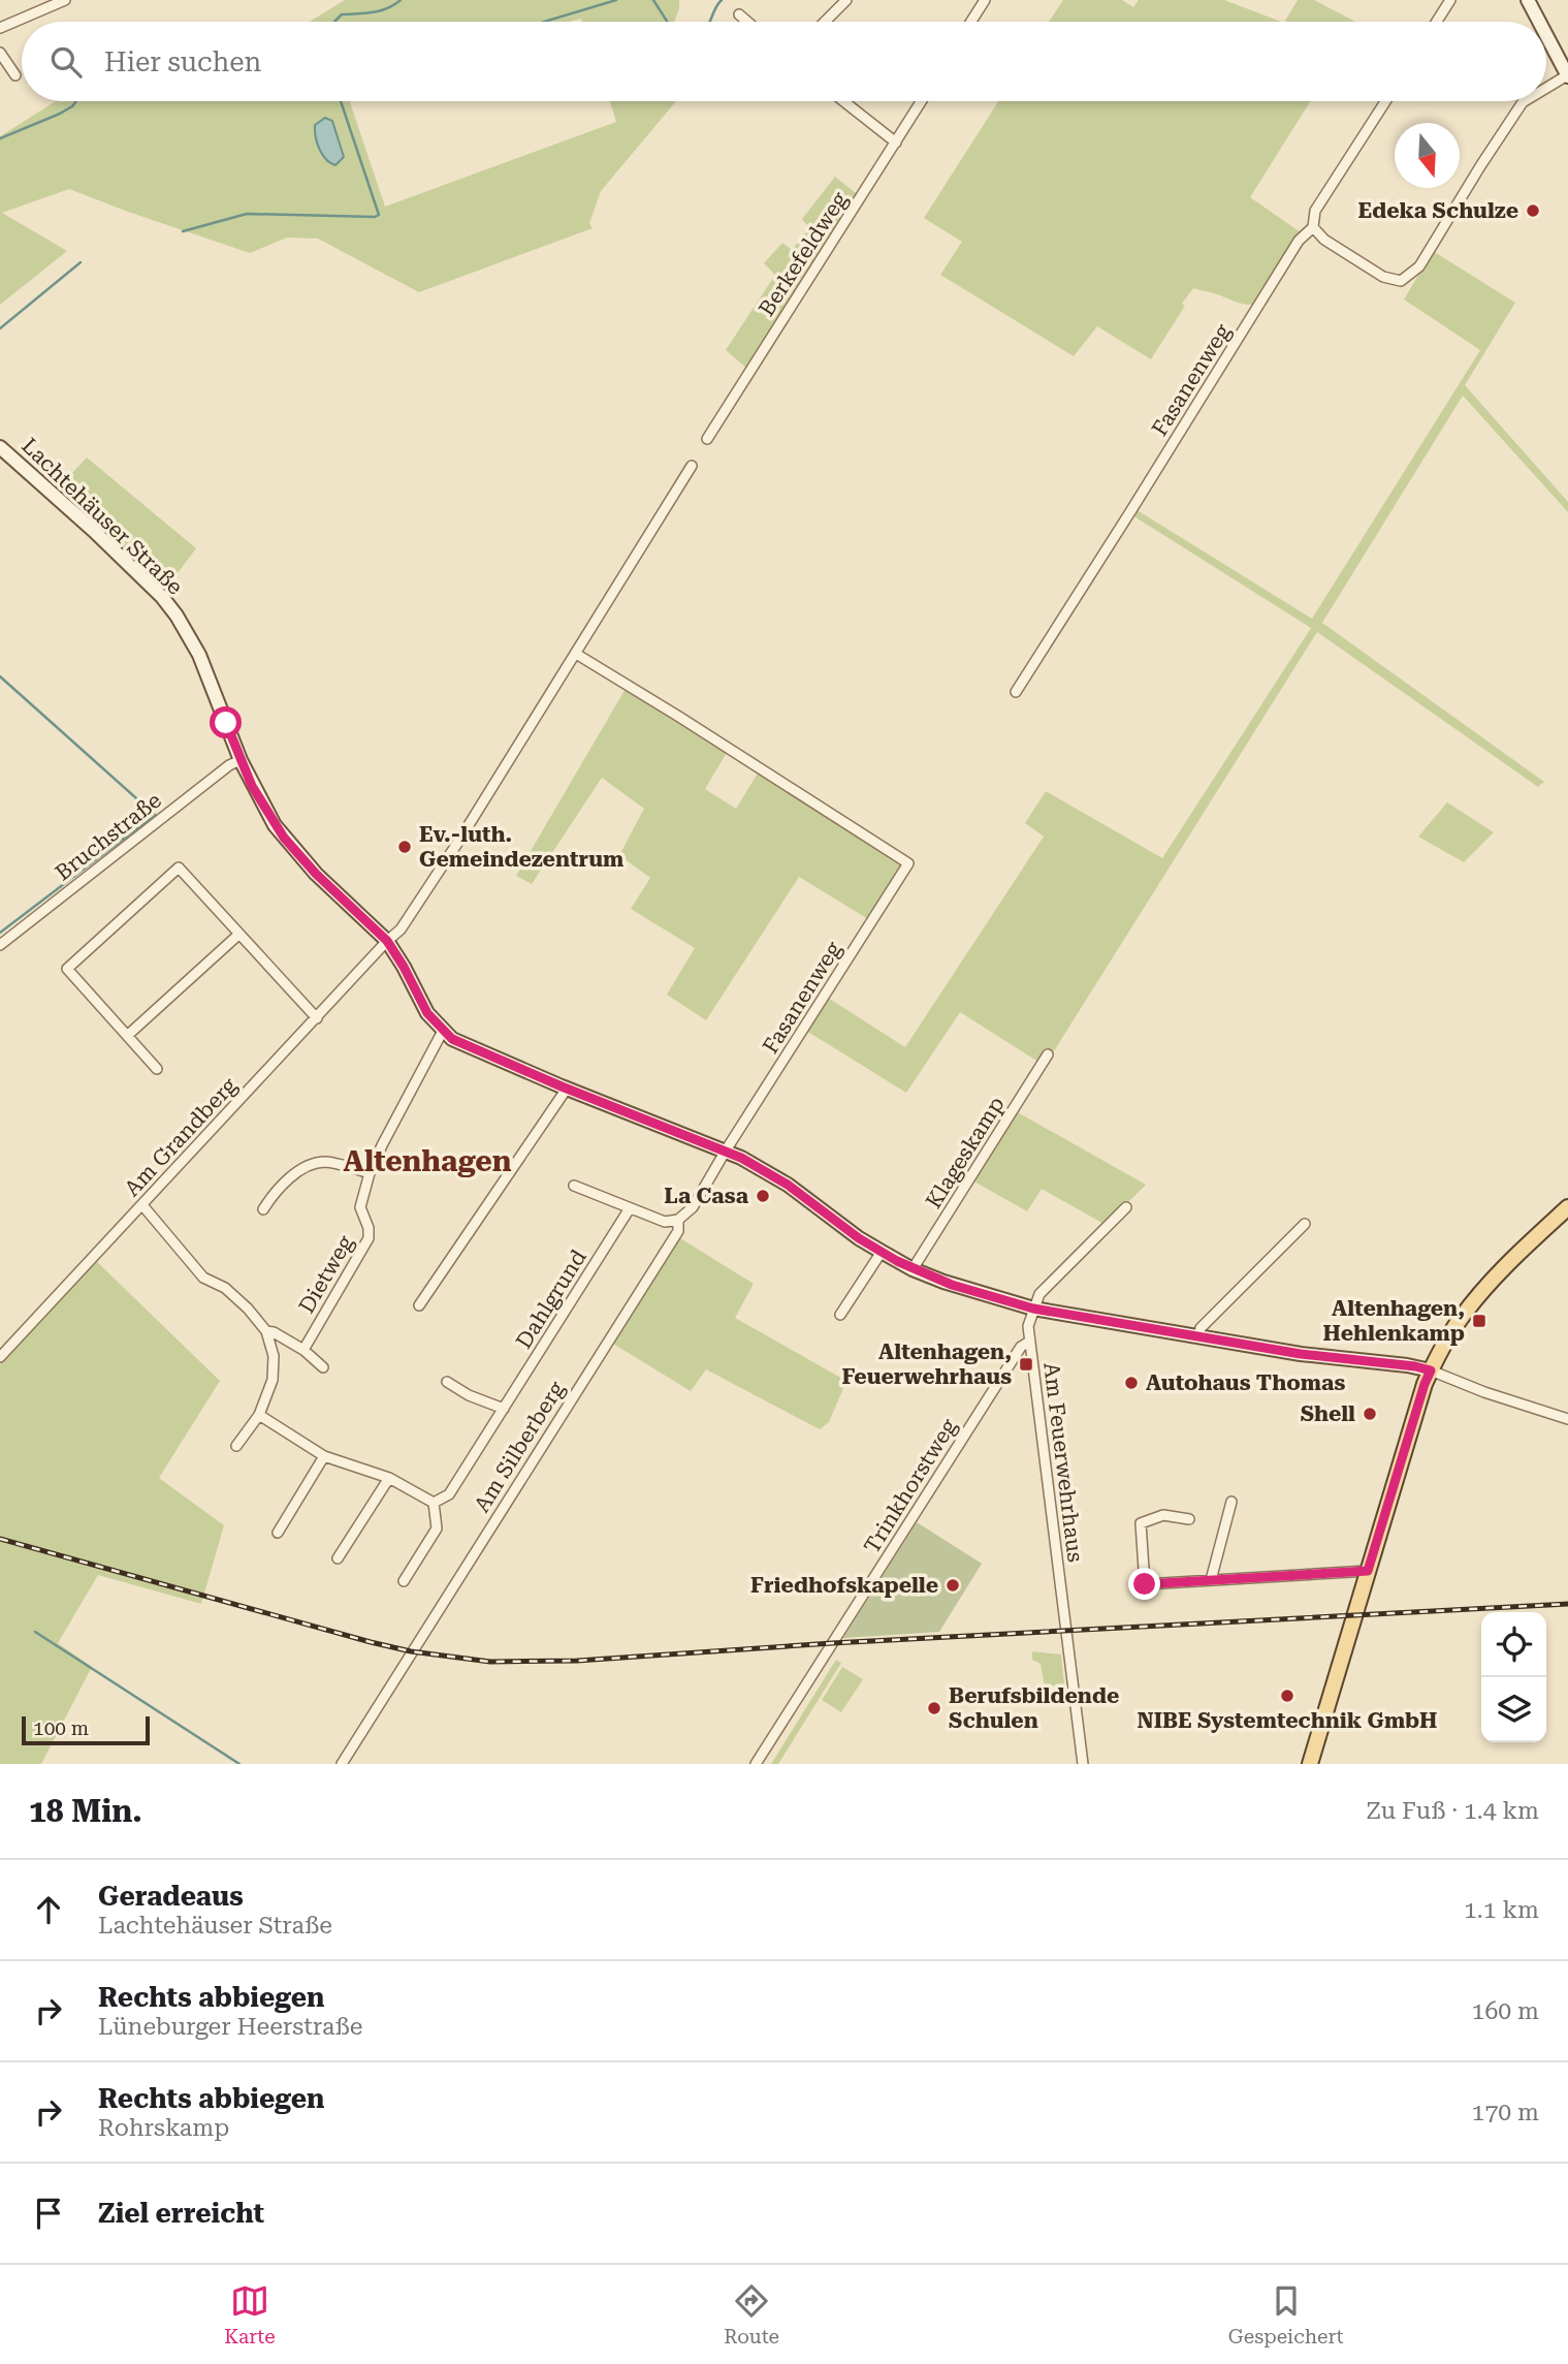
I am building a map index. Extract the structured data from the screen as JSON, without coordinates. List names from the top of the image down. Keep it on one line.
{"streets":{"street":["Berkefeldweg","Fasanenweg","Lachtehäuser Straße","Bruchstraße","Am Grandberg","Klageskamp","Dietweg","Dahlgrund","Am Silberberg","Am Feuerwehrhaus","Trinkhorstweg"]},"crossings":[["Fasanenweg","Lachtehäuser Straße"],["Fasanenweg","Am Silberberg"],["Lachtehäuser Straße","Bruchstraße"],["Lachtehäuser Straße","Am Grandberg"],["Lachtehäuser Straße","Klageskamp"],["Lachtehäuser Straße","Dietweg"],["Lachtehäuser Straße","Am Silberberg"],["Lachtehäuser Straße","Am Feuerwehrhaus"],["Am Feuerwehrhaus","Trinkhorstweg"]],"districts":["Altenhagen"],"places":{"other":["Edeka Schulze","Ev.-luth. Gemeindezentrum","La Casa","Autohaus Thomas","Shell","Friedhofskapelle","NIBE Systemtechnik GmbH","Berufsbildende Schulen"],"transit":["Altenhagen, Hehlenkamp","Altenhagen, Feuerwehrhaus"]},"scale_bar":"100 m","north":"bottom","page":{"search":"Hier suchen","scale":"100 m","heading":["18 Min.","Zu Fuß · 1.4 km"],"list":[["Geradeaus","Lachtehäuser Straße","1.1 km"],["Rechts abbiegen","Lüneburger Heerstraße","160 m"],["Rechts abbiegen","Rohrskamp","170 m"],"Ziel erreicht"],"nav":["Karte","Route","Gespeichert"]}}
